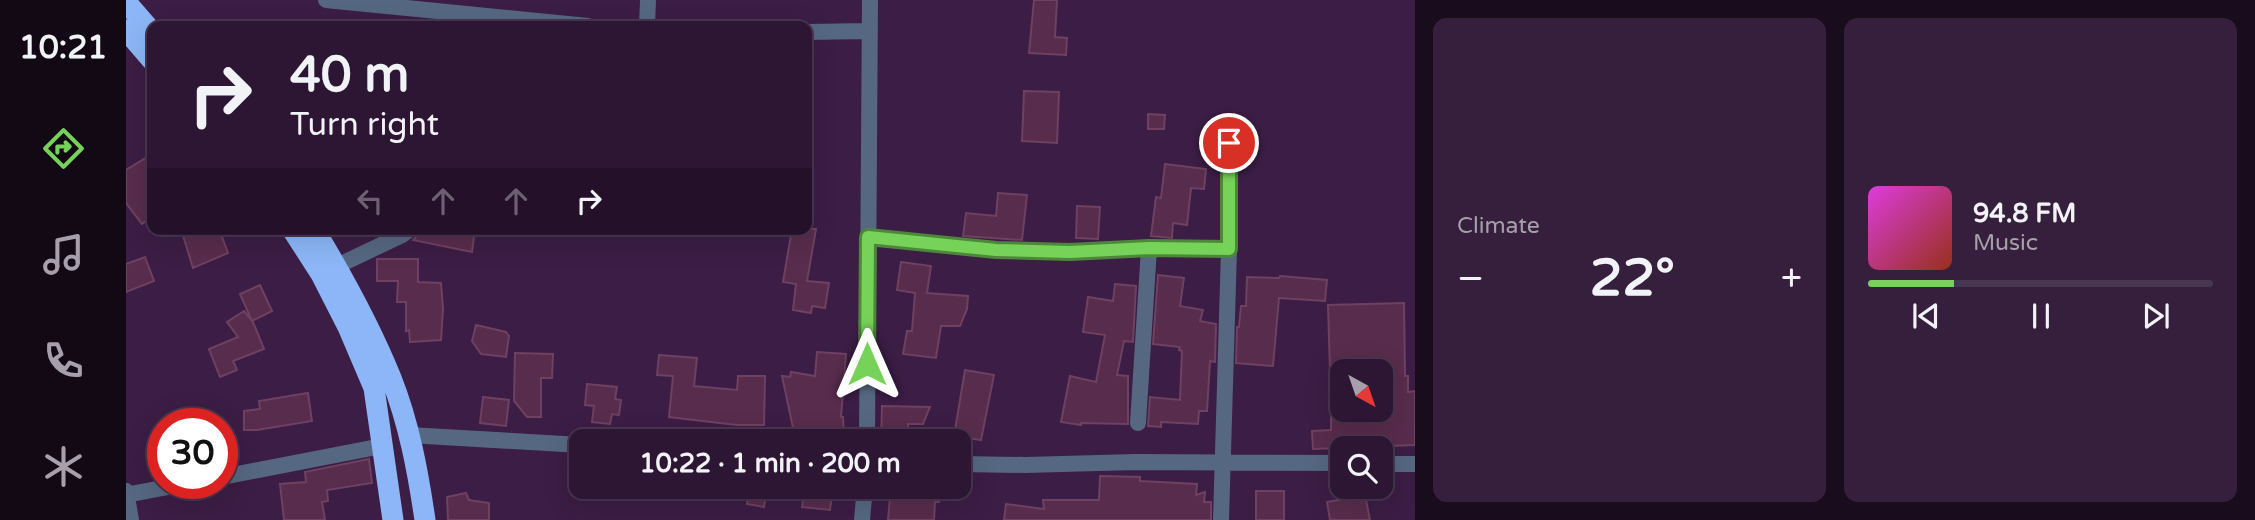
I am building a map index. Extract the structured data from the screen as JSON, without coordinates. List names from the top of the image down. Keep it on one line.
{"north":"bottom right","page":{"tabs":"10:21","tile":"Climate","turn":["40 m","Turn right"],"song":["94.8 FM","Music"],"heat":["−","22°","+"],"limit":"30","trip":"10:22 · 1 min · 200 m"}}
